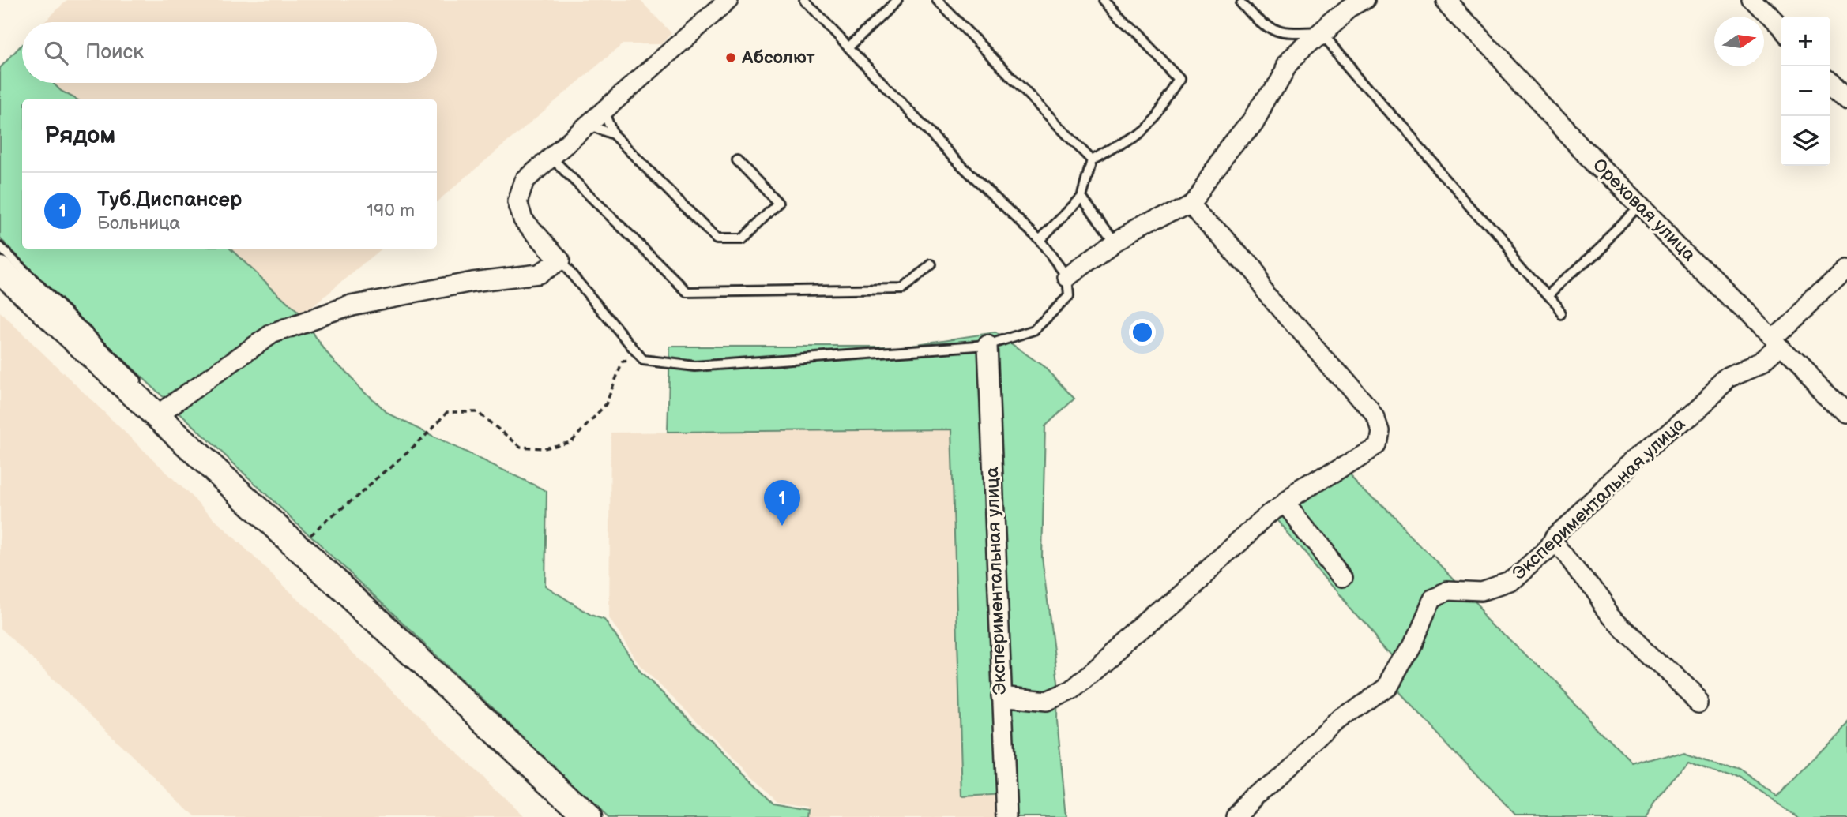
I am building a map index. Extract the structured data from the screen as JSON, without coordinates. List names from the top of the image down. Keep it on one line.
{"streets":{"street":["Ореховая улица","Экспериментальная улица"]},"crossings":[["Ореховая улица","Экспериментальная улица"]],"places":["Абсолют"],"north":"right","page":{"map_buttons":["+","−"],"search":"Поиск","heading":"Рядом","list":[{"mark":"1","name":"Туб.Диспансер","note":"Больница","value":"190 m"}],"pins":"1"}}
